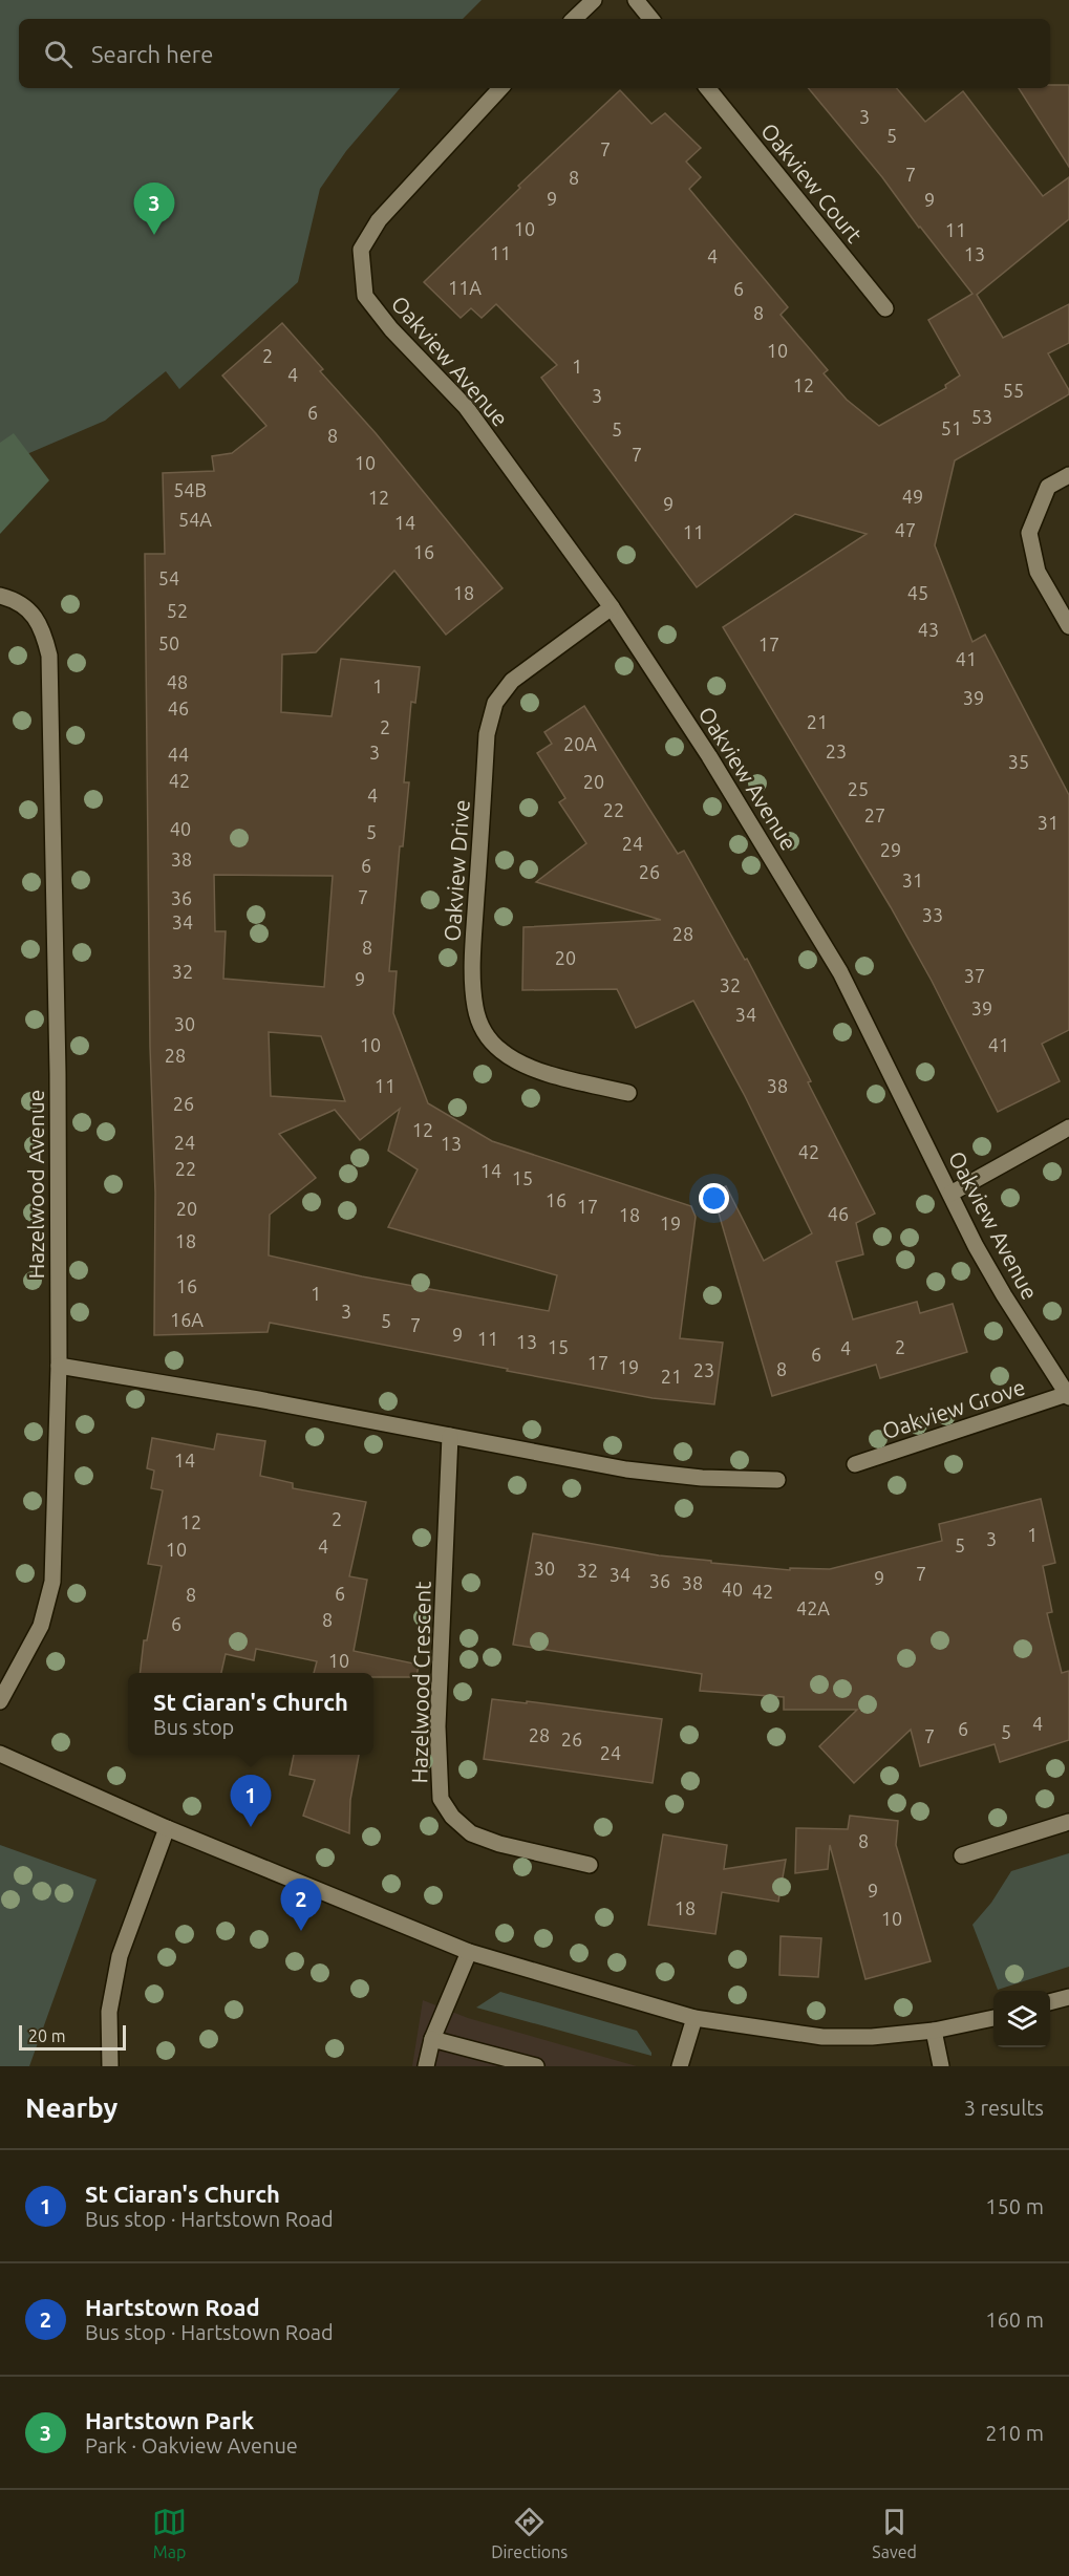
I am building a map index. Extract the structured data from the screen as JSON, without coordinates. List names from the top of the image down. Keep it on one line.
{"streets":{"street":["Oakview Court","Oakview Avenue","Oakview Drive","Hazelwood Avenue","Oakview Grove","Hazelwood Crescent"]},"crossings":[["Oakview Avenue","Oakview Drive"],["Oakview Avenue","Oakview Grove"]],"house_numbers":["3","5","7","7","8","9","9","10","11","11","13","4","11A","6","8","10","2","1","4","12","55","3","6","53","51","5","8","7","10","54B","49","12","9","54A","14","47","11","16","54","18","45","52","43","50","17","41","48","1","39","46","21","2","20A","23","3","44","35","42","20","25","4","22","27","31","40","5","24","29","38","6","26","31","7","36","33","34","28","8","20","32","37","9","32","39","34","30","10","41","28","11","38","26","12","24","13","42","22","14","15","16","17","20","46","18","19","18","16","1","3","16A","5","7","9","11","13","15","2","4","6","17","19","8","23","21","14","2","12","1","3","5","4","10","30","32","7","34","9","36","38","40","42","6","8","42A","8","6","10","4","6","5","28","7","26","24","8","9","18","10"],"scale_bar":"20 m","page":{"search":"Search here","pins":["3","1","2"],"popup":["St Ciaran's Church","Bus stop"],"scale":"20 m","heading":["Nearby","3 results"],"list":[{"mark":"1","name":"St Ciaran's Church","note":"Bus stop · Hartstown Road","value":"150 m"},{"mark":"2","name":"Hartstown Road","note":"Bus stop · Hartstown Road","value":"160 m"},{"mark":"3","name":"Hartstown Park","note":"Park · Oakview Avenue","value":"210 m"}],"nav":["Map","Directions","Saved"]}}
